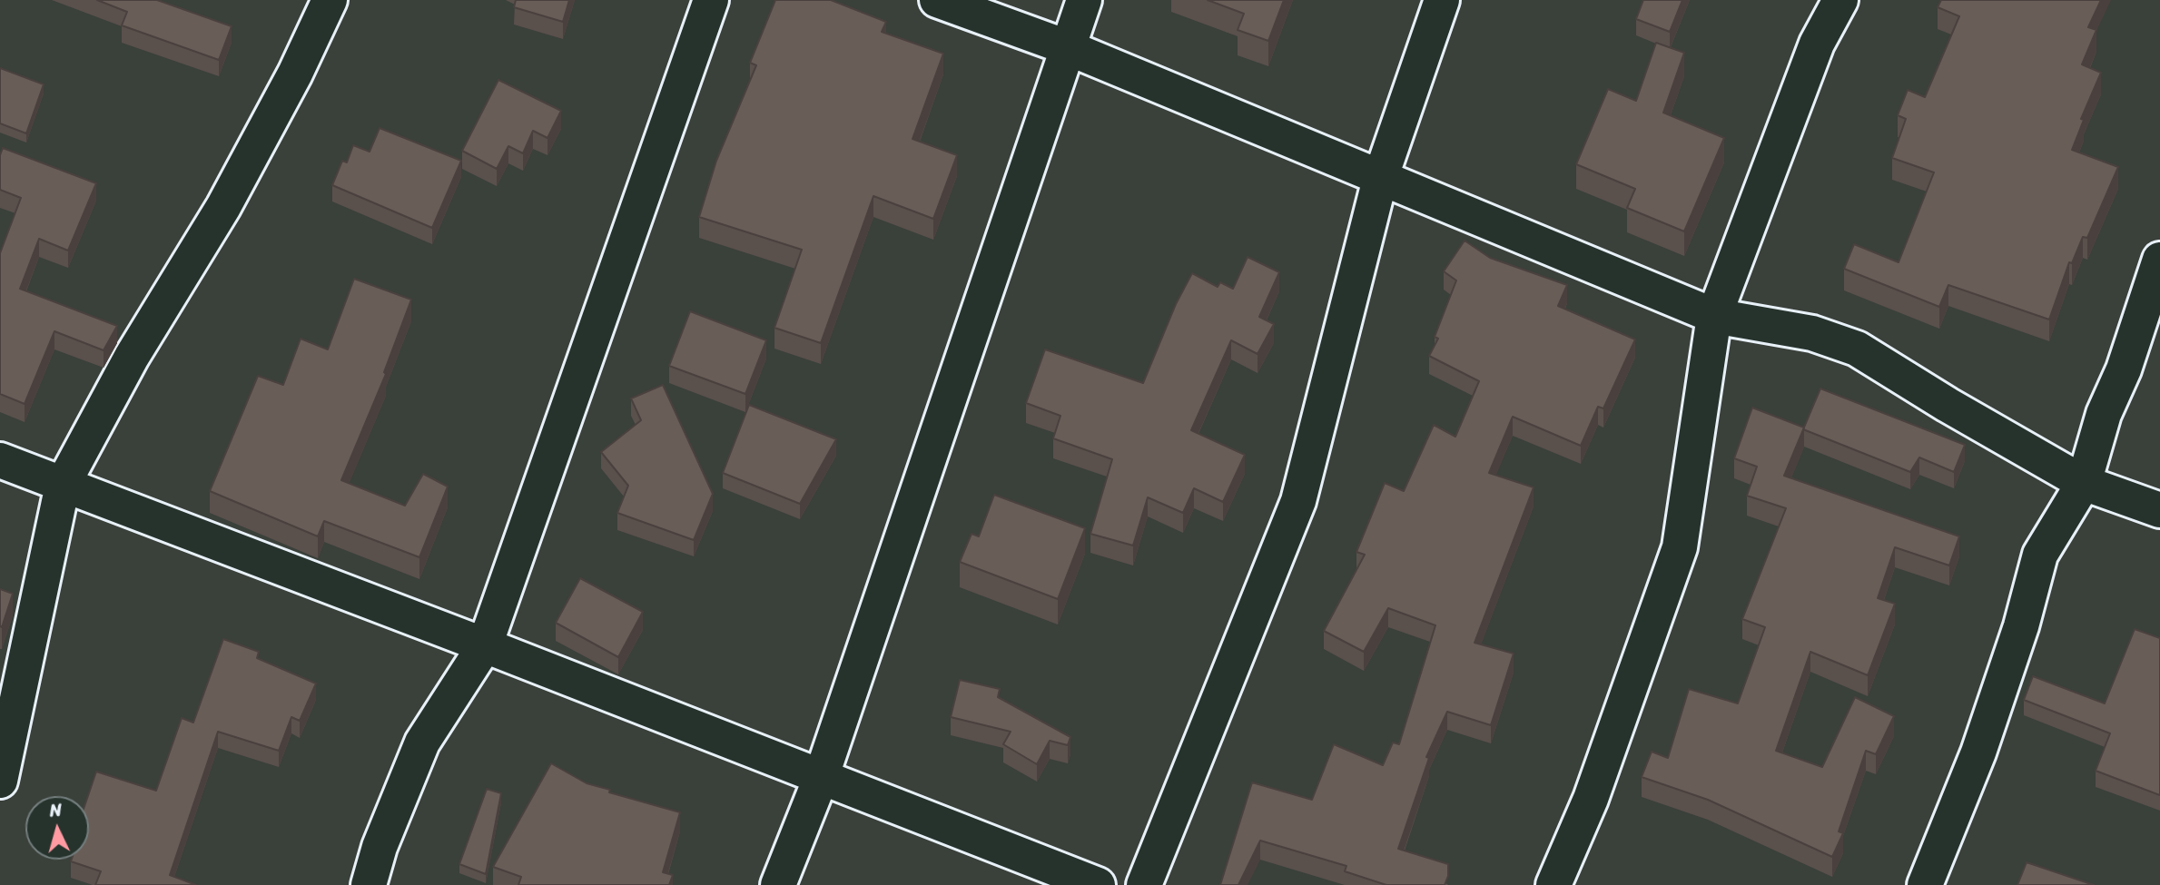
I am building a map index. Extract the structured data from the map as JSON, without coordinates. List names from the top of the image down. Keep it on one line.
{"north":"top"}
